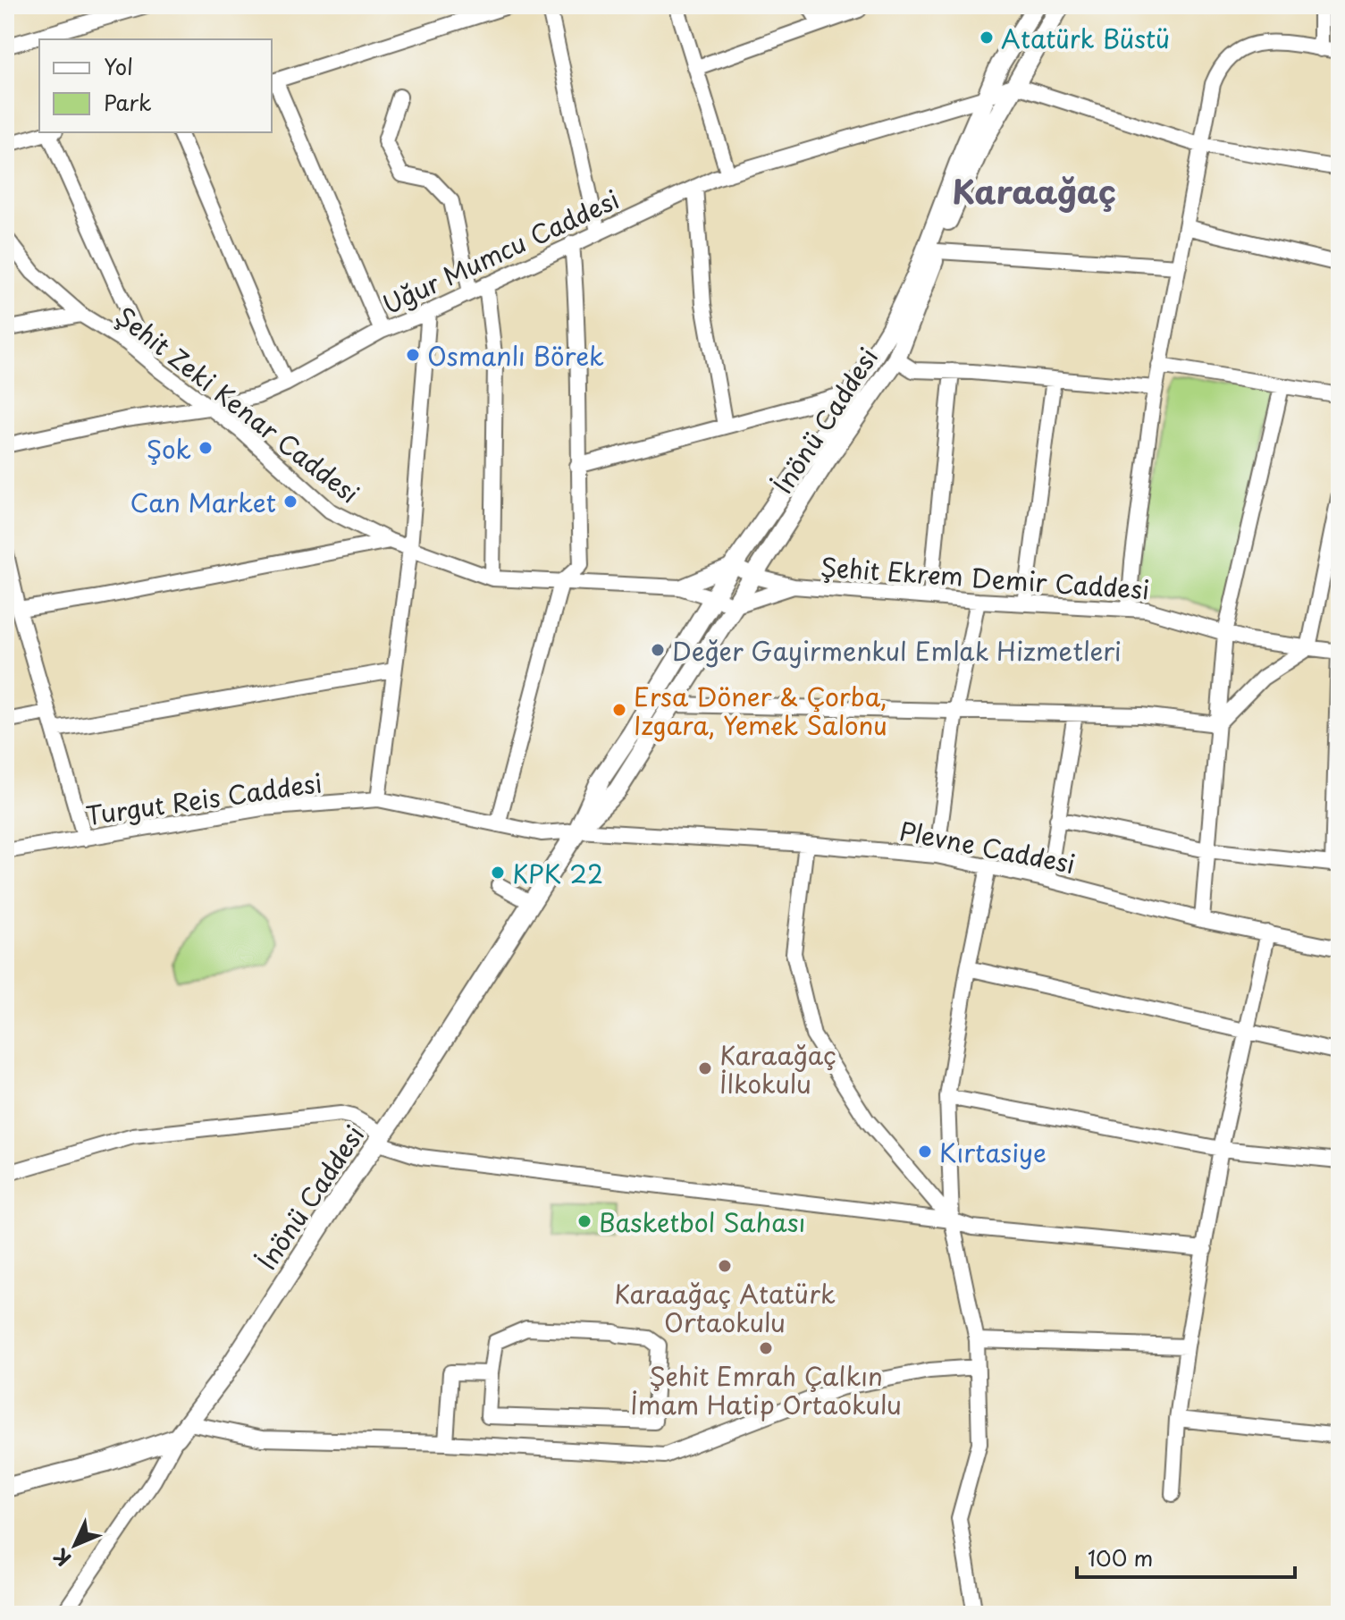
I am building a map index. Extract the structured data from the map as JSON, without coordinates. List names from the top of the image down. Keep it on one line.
{"streets":{"main road":["İnönü Caddesi"],"street":["Uğur Mumcu Caddesi","Şehit Zeki Kenar Caddesi","Şehit Ekrem Demir Caddesi","Turgut Reis Caddesi","Plevne Caddesi"]},"crossings":[["Uğur Mumcu Caddesi","Şehit Zeki Kenar Caddesi"],["Uğur Mumcu Caddesi","İnönü Caddesi"],["İnönü Caddesi","Turgut Reis Caddesi"],["İnönü Caddesi","Plevne Caddesi"],["Turgut Reis Caddesi","Plevne Caddesi"]],"districts":["Karaağaç"],"places":["Atatürk Büstü","Osmanlı Börek","Şok","Can Market","Değer Gayirmenkul Emlak Hizmetleri","Ersa Döner & Çorba, Izgara, Yemek Salonu","KPK 22","Karaağaç İlkokulu","Kırtasiye","Basketbol Sahası","Karaağaç Atatürk Ortaokulu","Şehit Emrah Çalkın İmam Hatip Ortaokulu"],"legend":["Yol","Park"],"scale_bar":"100 m","north":"bottom left"}
